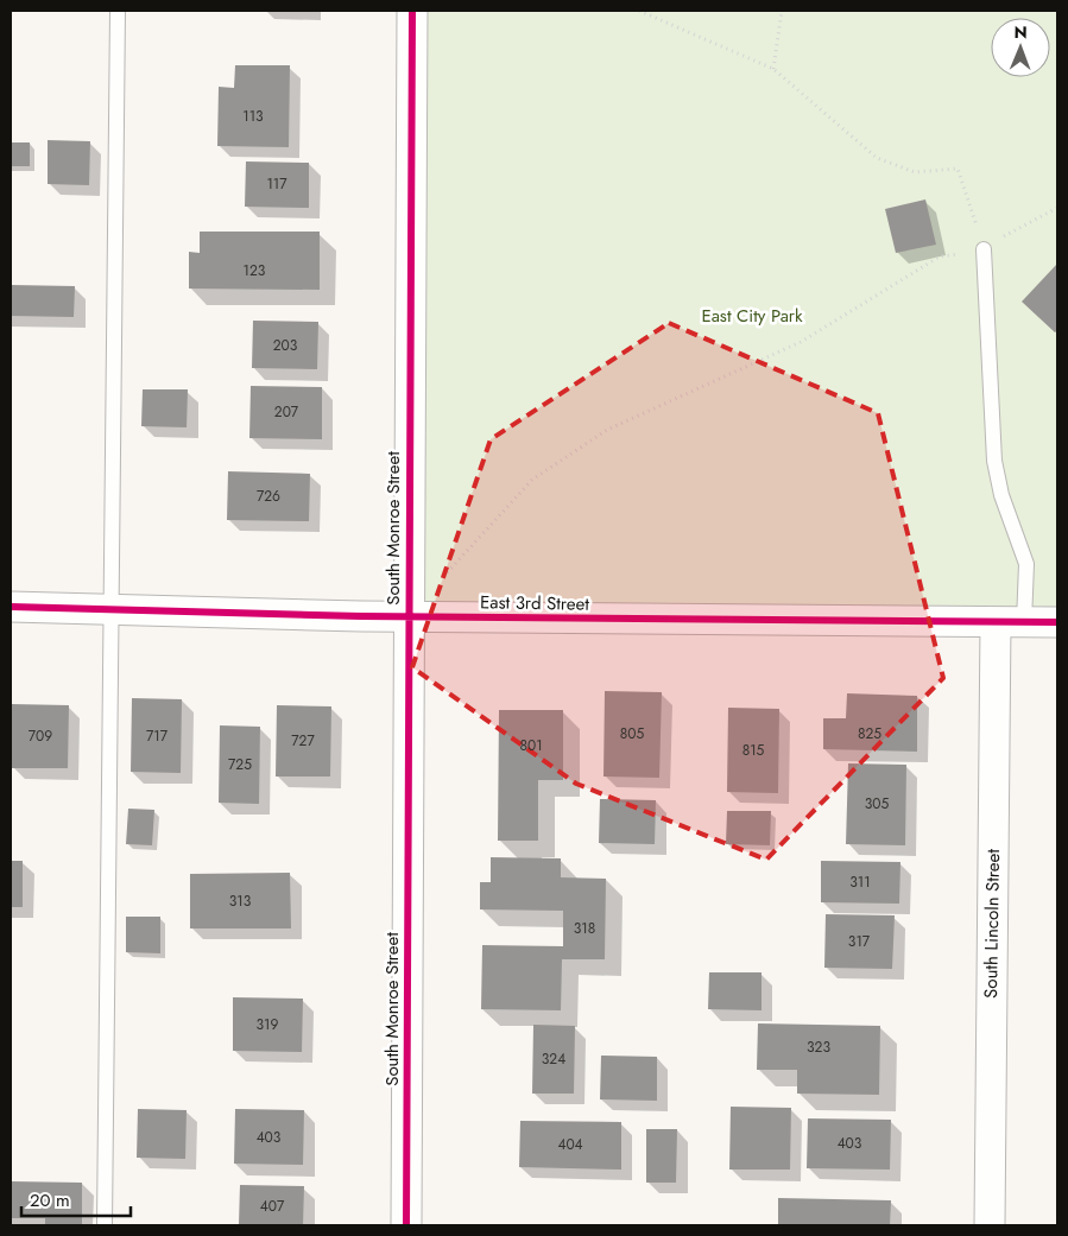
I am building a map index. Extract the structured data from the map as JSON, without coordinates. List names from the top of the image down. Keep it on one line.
{"streets":{"street":["South Monroe Street","East 3rd Street","South Lincoln Street"]},"crossings":[["South Monroe Street","East 3rd Street"],["East 3rd Street","South Lincoln Street"]],"parks":["East City Park"],"house_numbers":["113","117","123","203","207","726","805","825","709","717","727","801","815","725","305","311","313","318","317","319","323","324","403","403","404","407"],"scale_bar":"20 m","north":"top"}
